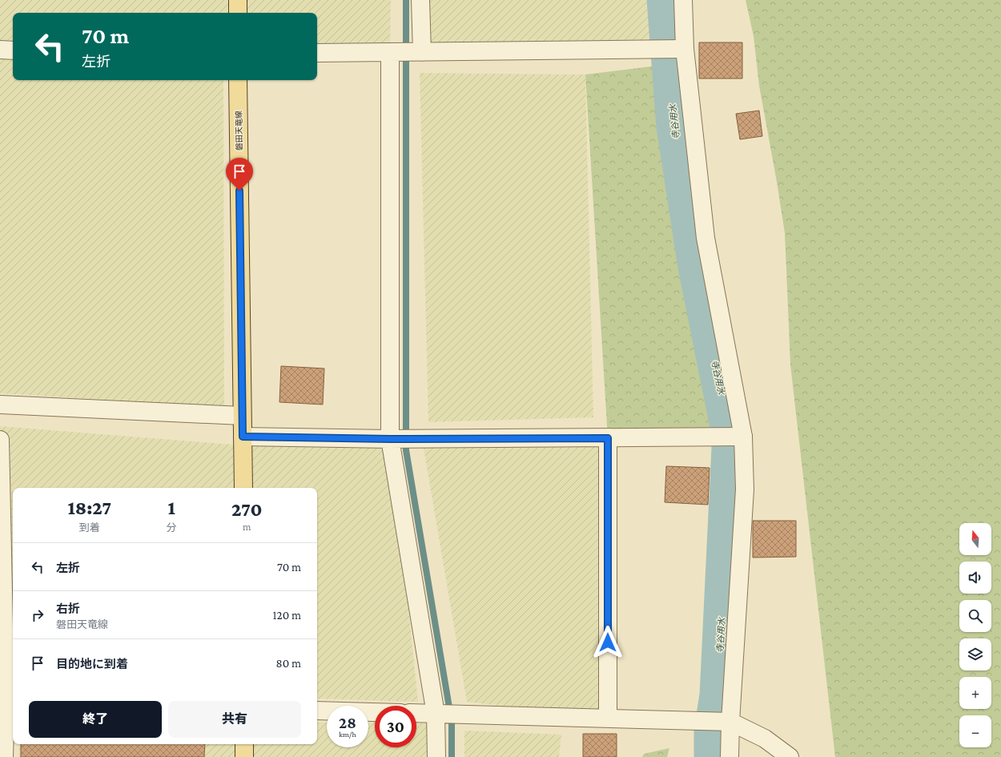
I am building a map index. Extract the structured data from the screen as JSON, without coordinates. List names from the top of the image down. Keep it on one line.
{"streets":{"main road":["磐田天竜線"]},"water":["寺谷用水"],"north":"top","page":{"turn":["70 m","左折"],"eta":["18:27","到着","1","分","270","m"],"map_buttons":["+","−"],"list":[{"name":"左折","value":"70 m"},{"name":"右折","note":"磐田天竜線","value":"120 m"},{"name":"目的地に到着","value":"80 m"}],"buttons":["終了","共有"],"speed":"28 km/h","limit":"30"}}
